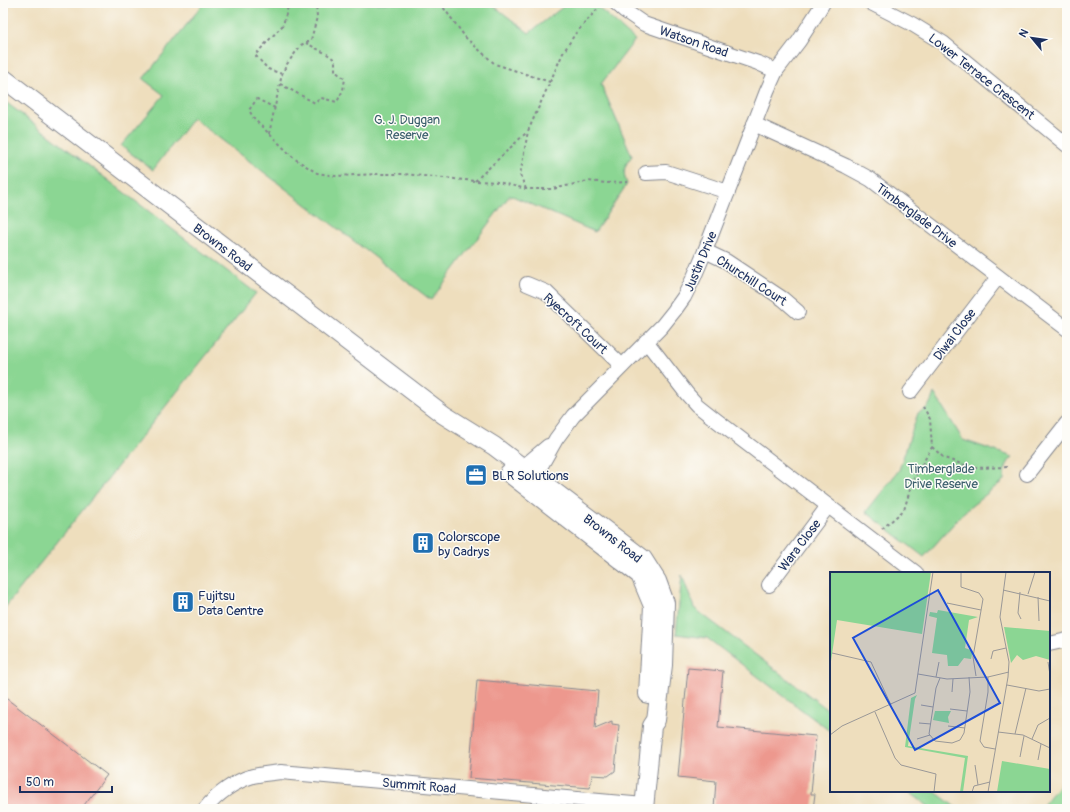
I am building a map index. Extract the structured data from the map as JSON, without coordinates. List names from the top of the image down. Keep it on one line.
{"streets":{"street":["Watson Road","Lower Terrace Crescent","Timberglade Drive","Browns Road","Justin Drive","Churchill Court","Ryecroft Court","Diwai Close","Wara Close","Summit Road"]},"crossings":[["Watson Road","Justin Drive"],["Timberglade Drive","Justin Drive"],["Timberglade Drive","Diwai Close"],["Browns Road","Justin Drive"],["Browns Road","Summit Road"],["Justin Drive","Churchill Court"],["Justin Drive","Ryecroft Court"]],"parks":["G. J. Duggan Reserve","Timberglade Drive Reserve"],"places":{"office":["BLR Solutions"],"building":["Colorscope by Cadrys","Fujitsu Data Centre"]},"scale_bar":"50 m","north":"top left"}
